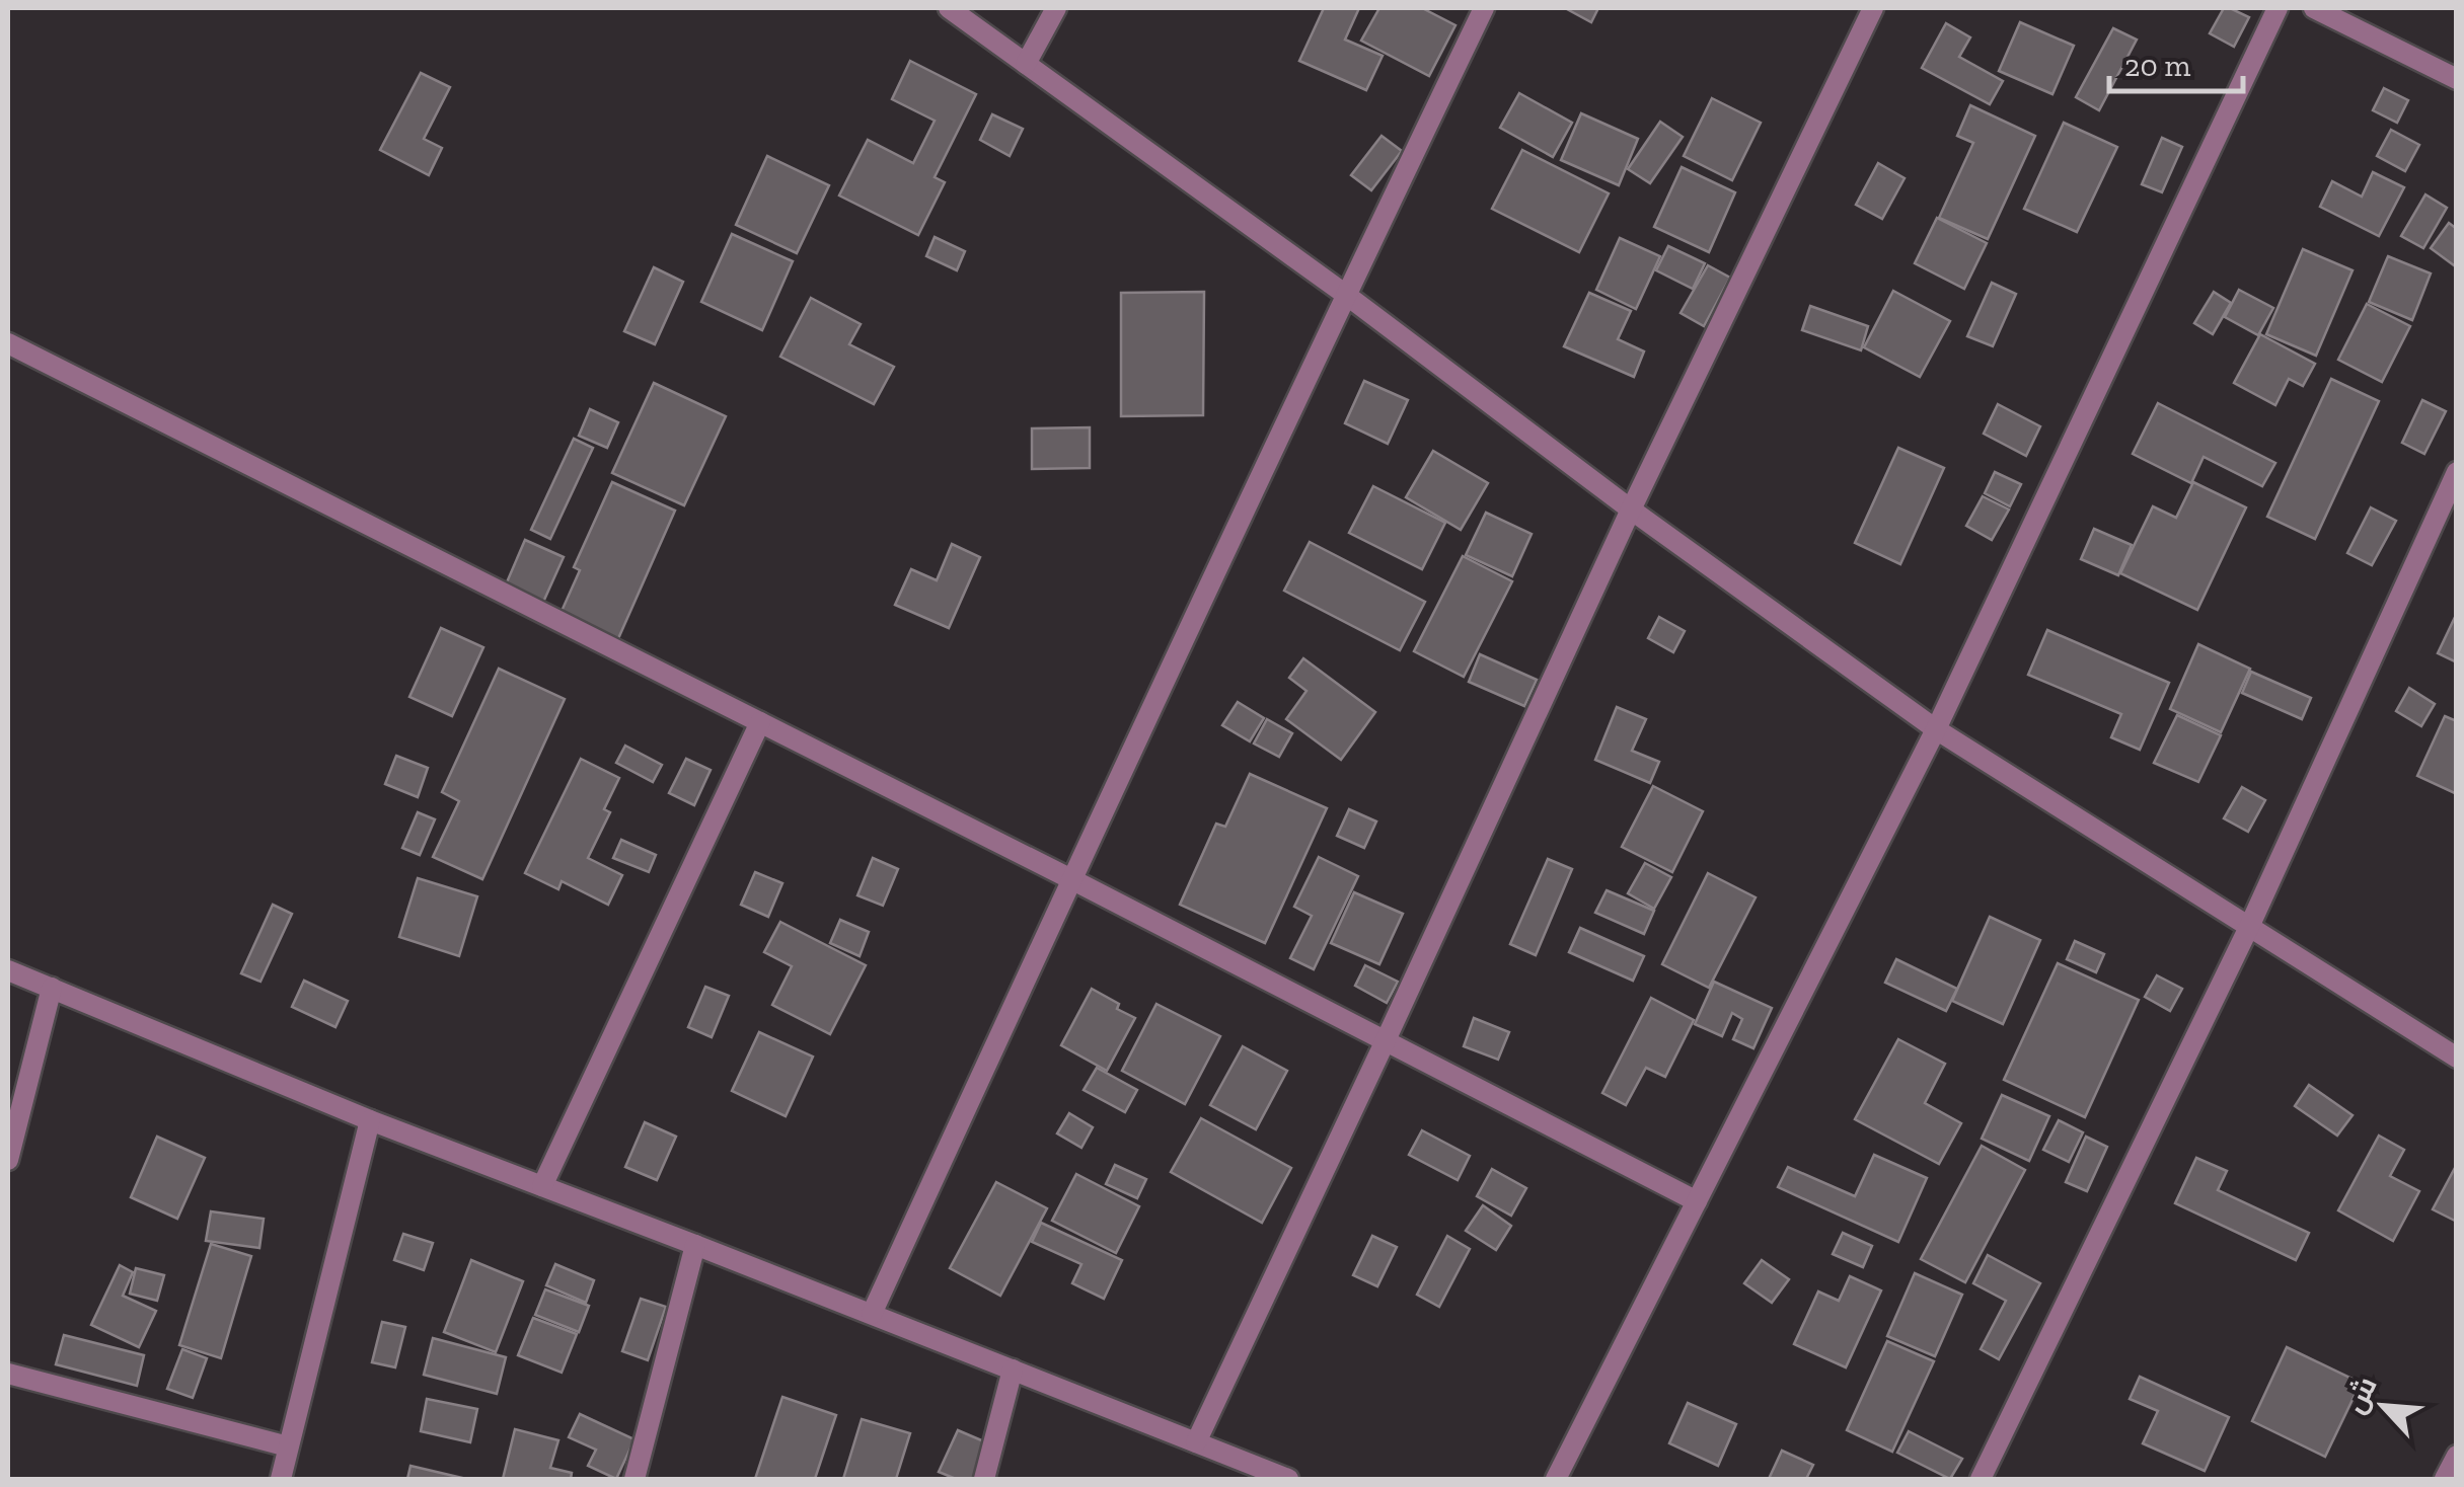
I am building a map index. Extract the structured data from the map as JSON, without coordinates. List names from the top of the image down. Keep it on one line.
{"scale_bar":"20 m","north":"top left"}
